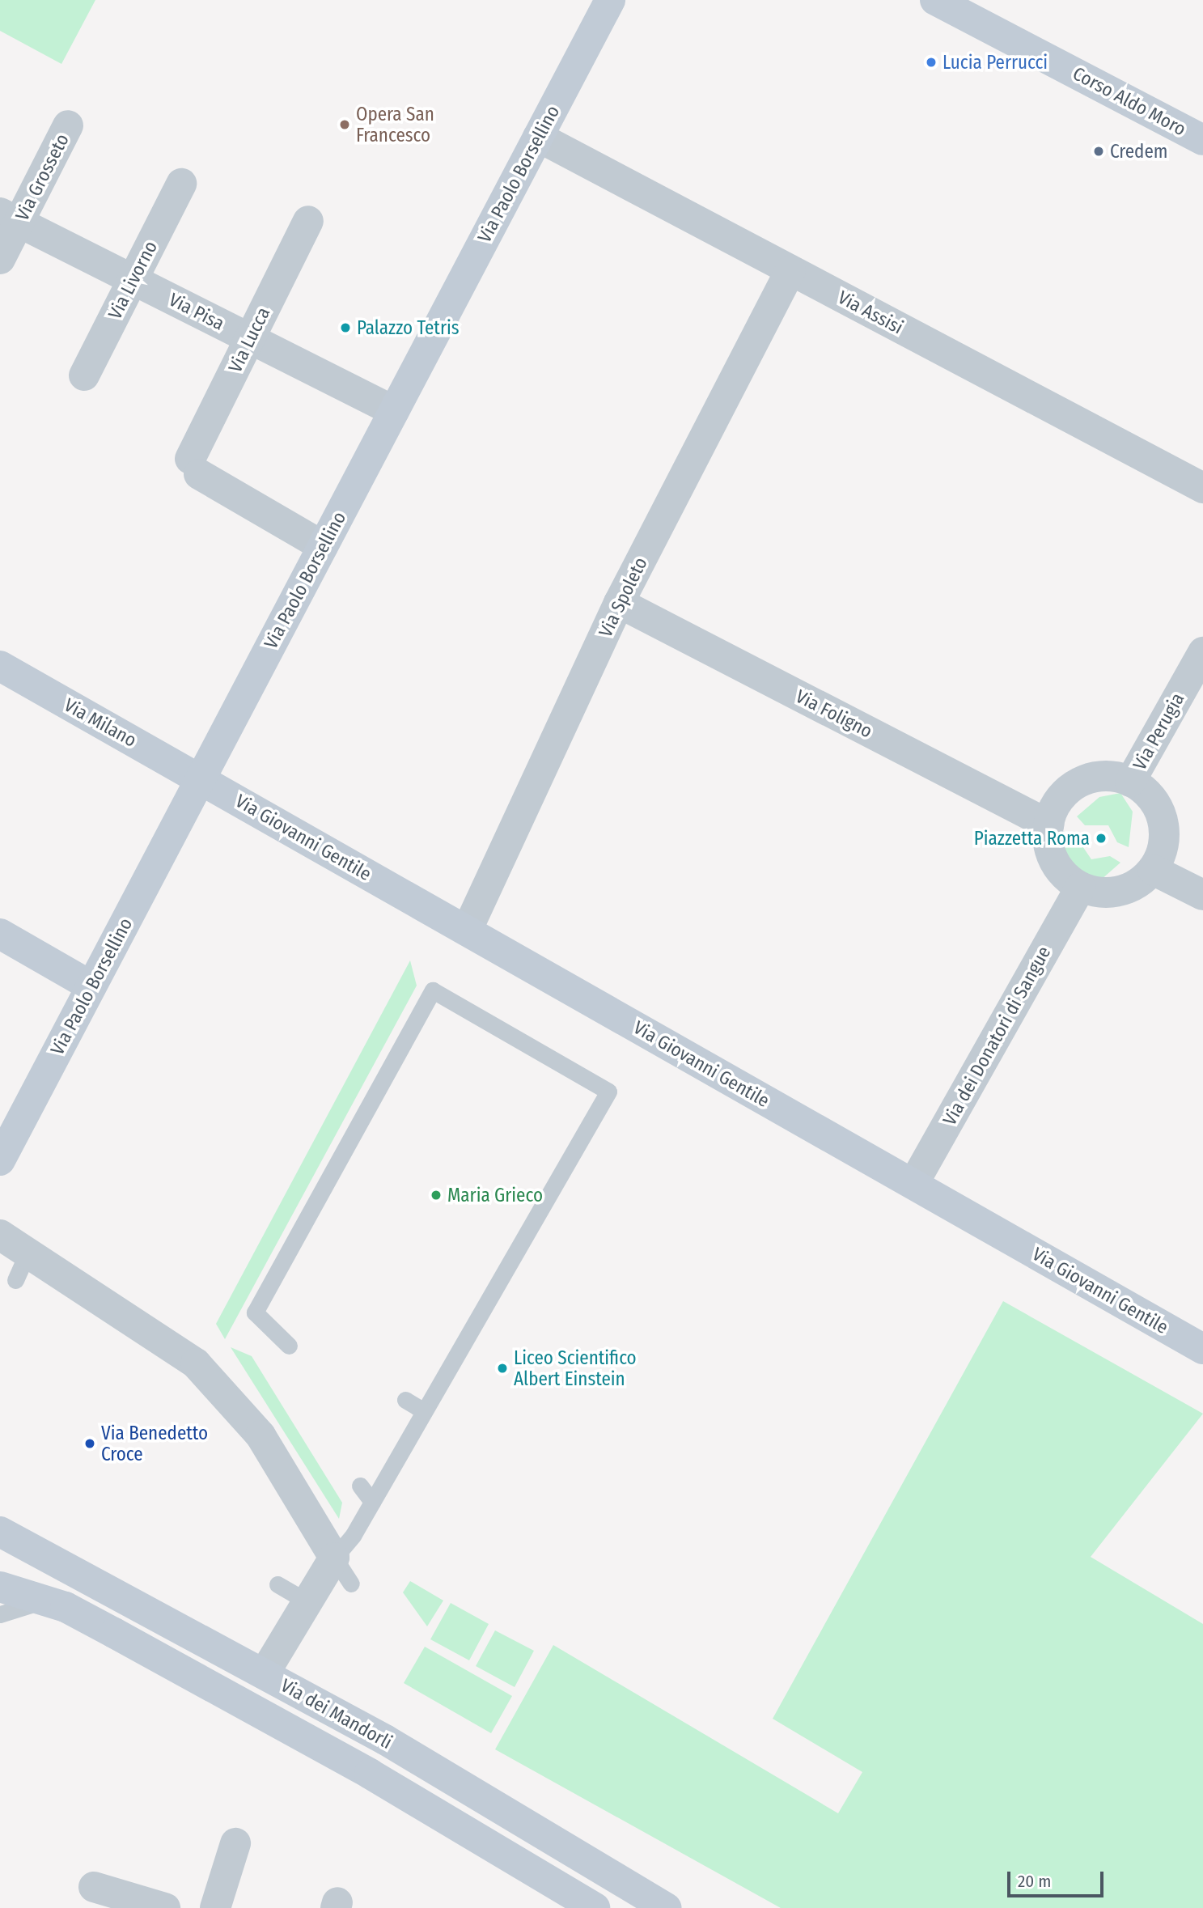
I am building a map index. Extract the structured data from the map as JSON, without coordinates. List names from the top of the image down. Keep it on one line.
{"streets":{"street":["Corso Aldo Moro","Via Paolo Borsellino","Via Grosseto","Via Livorno","Via Pisa","Via Assisi","Via Lucca","Via Spoleto","Via Foligno","Via Milano","Via Perugia","Via Giovanni Gentile","Via dei Donatori di Sangue","Via dei Mandorli"]},"crossings":[["Via Paolo Borsellino","Via Pisa"],["Via Paolo Borsellino","Via Assisi"],["Via Paolo Borsellino","Via Lucca"],["Via Paolo Borsellino","Via Milano"],["Via Paolo Borsellino","Via Giovanni Gentile"],["Via Grosseto","Via Pisa"],["Via Livorno","Via Pisa"],["Via Pisa","Via Lucca"],["Via Assisi","Via Spoleto"],["Via Spoleto","Via Foligno"],["Via Spoleto","Via Giovanni Gentile"],["Via Foligno","Via Perugia"],["Via Foligno","Via dei Donatori di Sangue"],["Via Milano","Via Giovanni Gentile"],["Via Perugia","Via dei Donatori di Sangue"],["Via Giovanni Gentile","Via dei Donatori di Sangue"]],"places":["Lucia Perrucci","Opera San Francesco","Credem","Palazzo Tetris","Piazzetta Roma","Maria Grieco","Liceo Scientifico Albert Einstein","Via Benedetto Croce"],"scale_bar":"20 m"}
